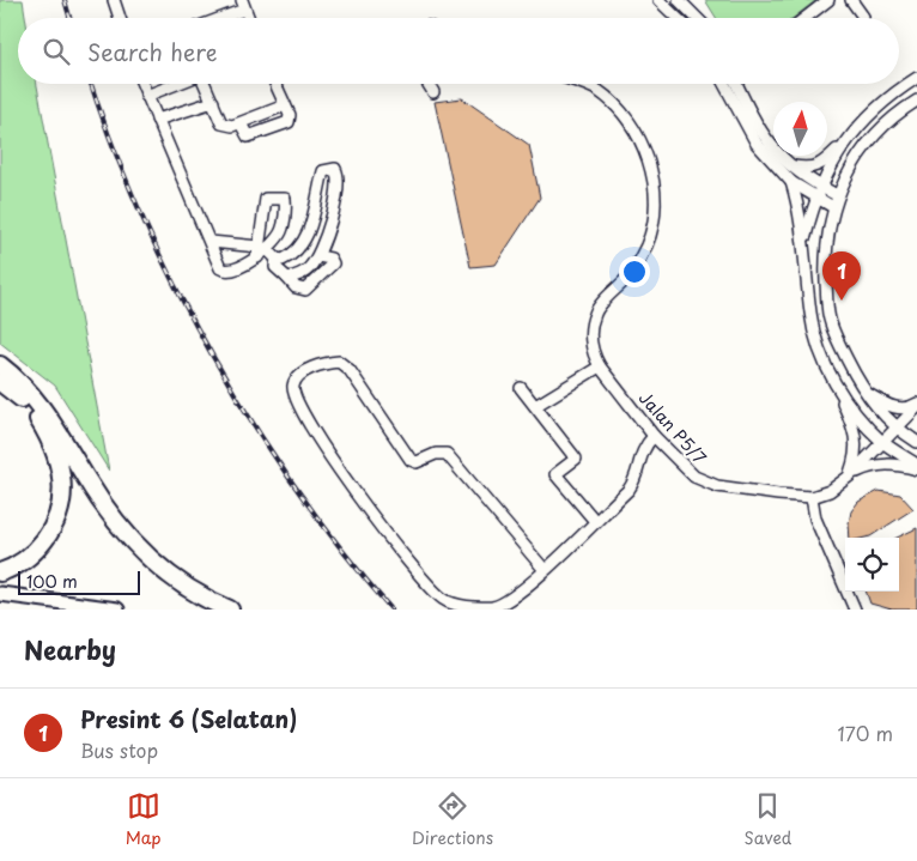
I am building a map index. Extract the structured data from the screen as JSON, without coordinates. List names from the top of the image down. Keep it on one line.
{"streets":{"street":["Jalan P5/7"]},"scale_bar":"100 m","north":"top","page":{"search":"Search here","pins":"1","scale":"100 m","heading":"Nearby","list":[{"mark":"1","name":"Presint 6 (Selatan)","note":"Bus stop","value":"170 m"}],"nav":["Map","Directions","Saved"]}}
